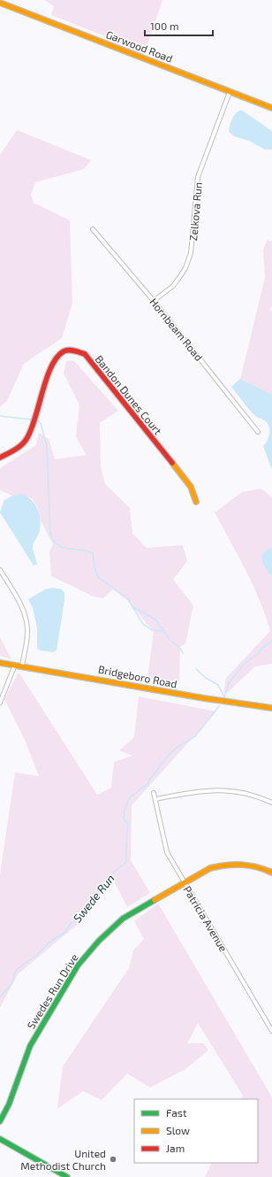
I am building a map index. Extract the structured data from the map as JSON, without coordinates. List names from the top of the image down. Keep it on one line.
{"streets":{"street":["Garwood Road","Zelkova Run","Hornbeam Road","Bandon Dunes Court","Bridgeboro Road","Patricia Avenue","Swedes Run Drive"]},"crossings":[["Garwood Road","Zelkova Run"],["Zelkova Run","Hornbeam Road"],["Patricia Avenue","Swedes Run Drive"]],"water":["Swede Run"],"places":["United Methodist Church"],"legend":["Fast","Slow","Jam"],"scale_bar":"100 m"}
